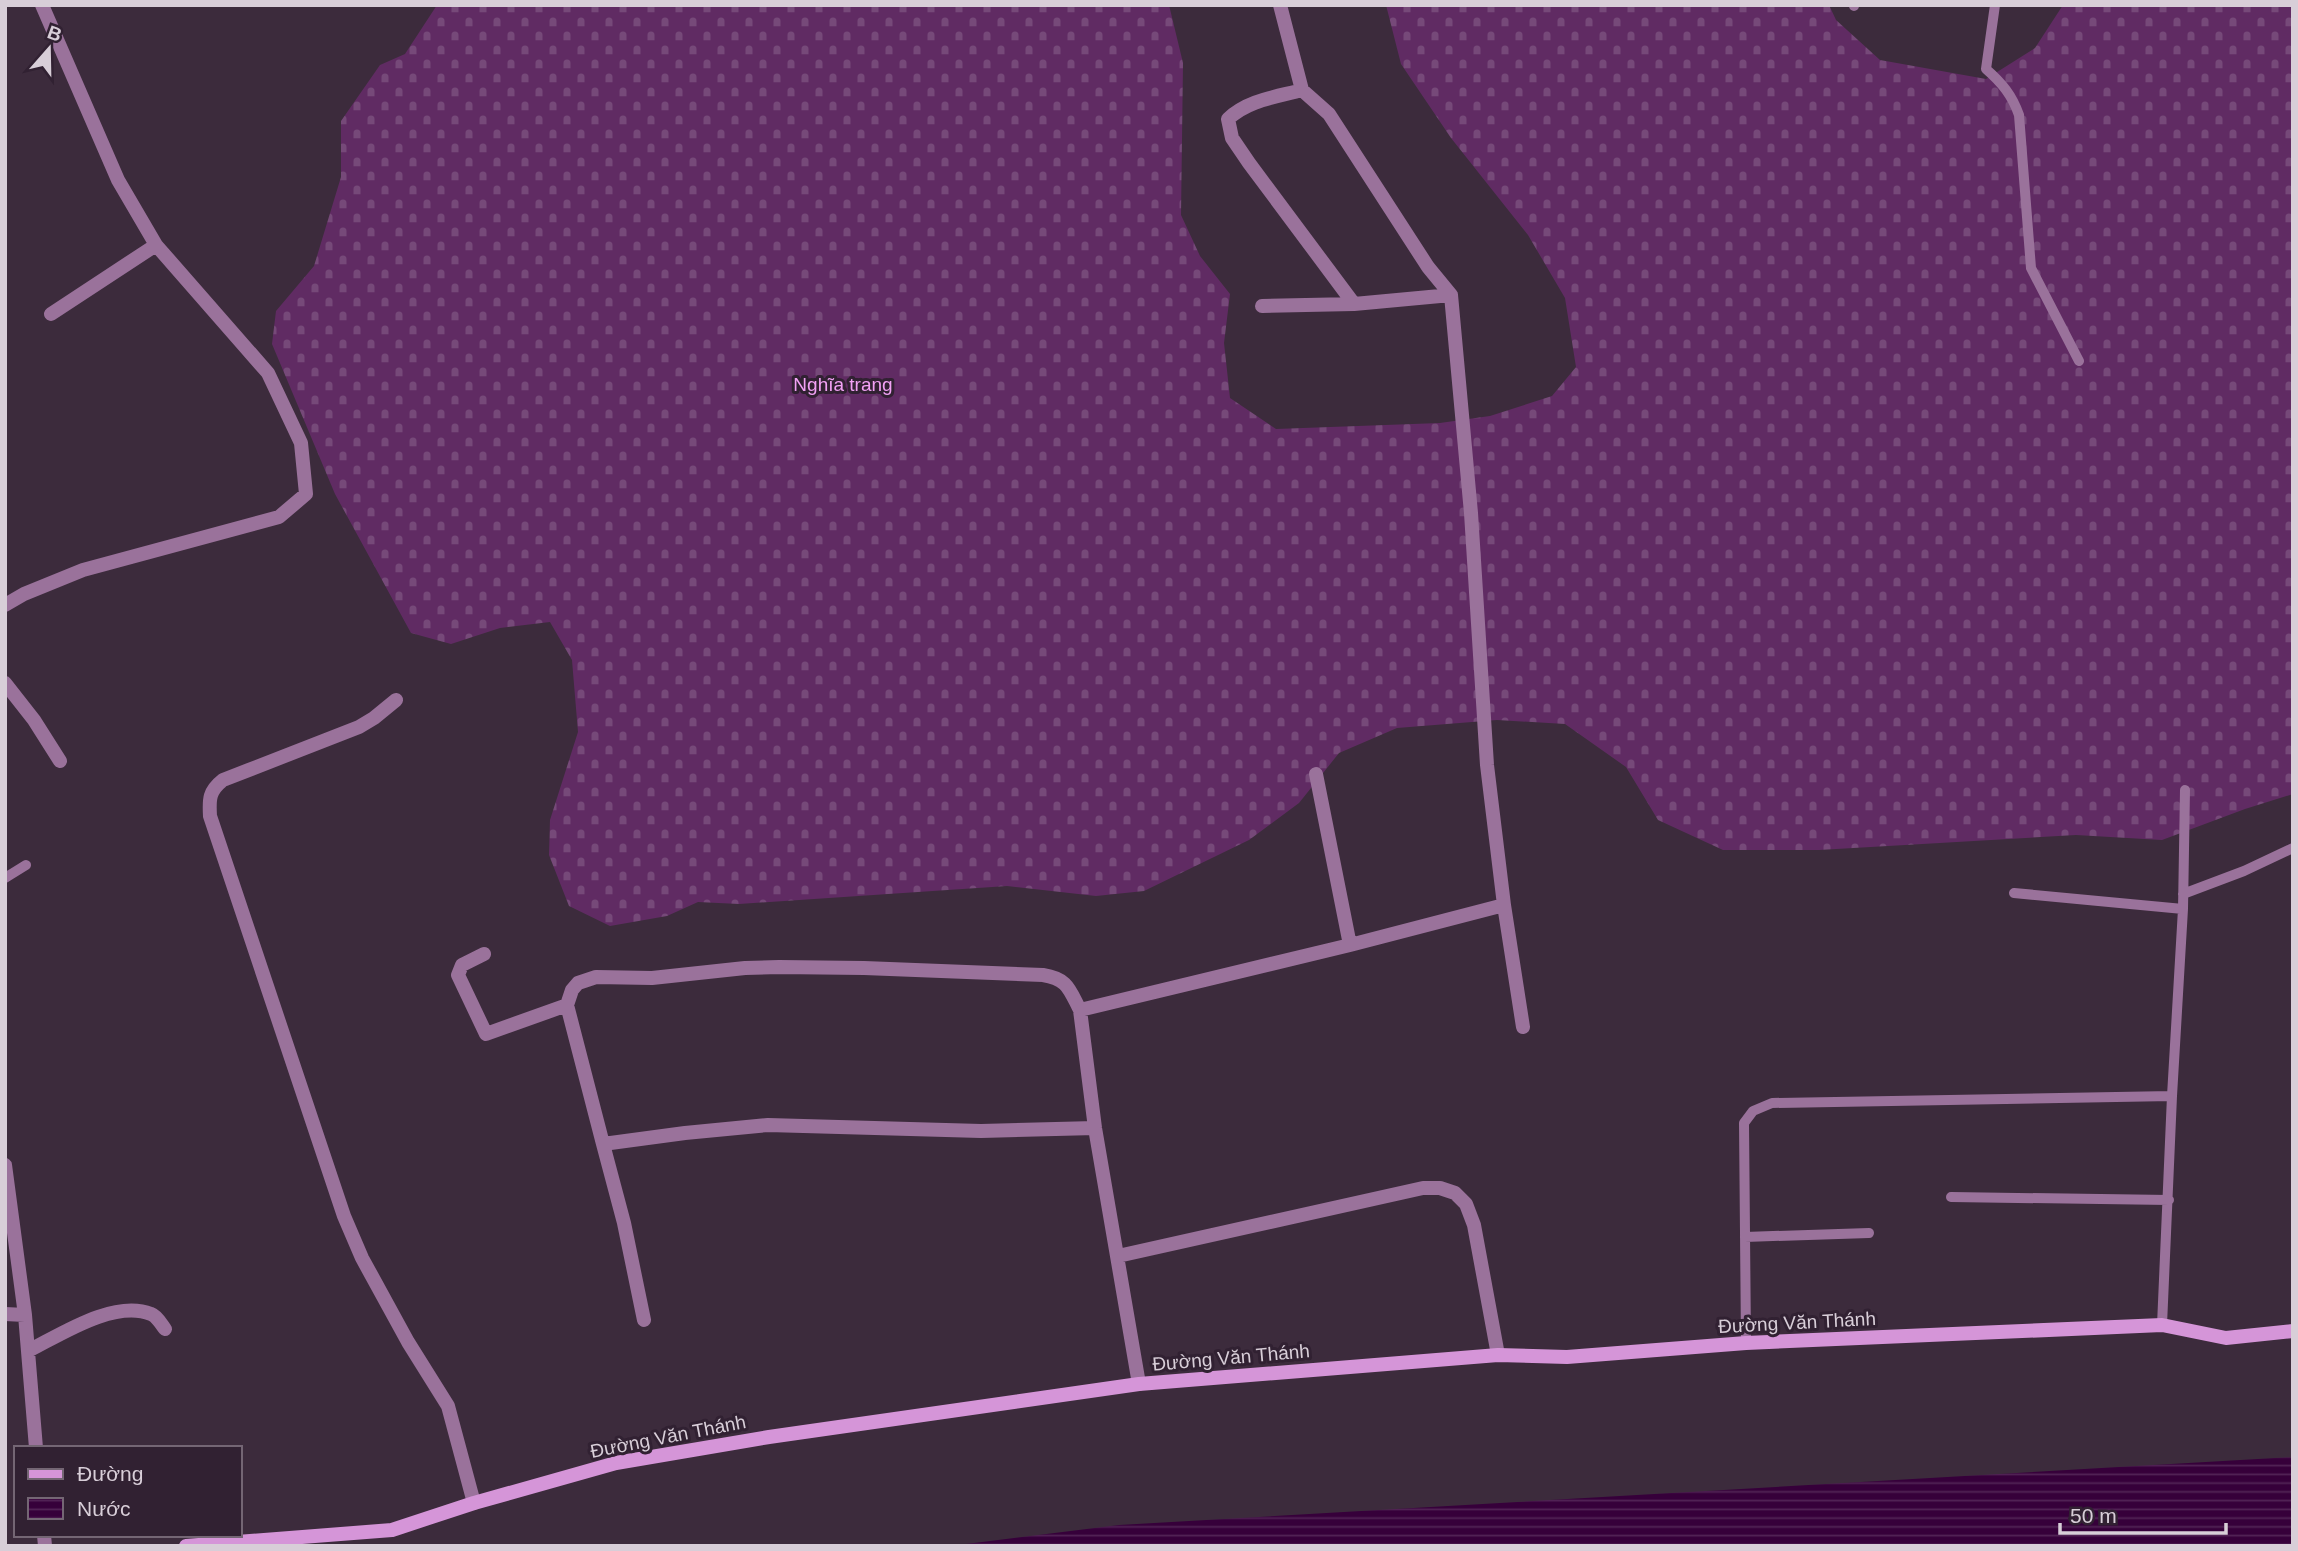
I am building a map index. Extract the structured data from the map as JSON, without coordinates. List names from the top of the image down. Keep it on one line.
{"streets":{"main road":["Đường Văn Thánh"]},"parks":["Nghĩa trang"],"legend":["Đường","Nước"],"scale_bar":"50 m","north":"top"}
